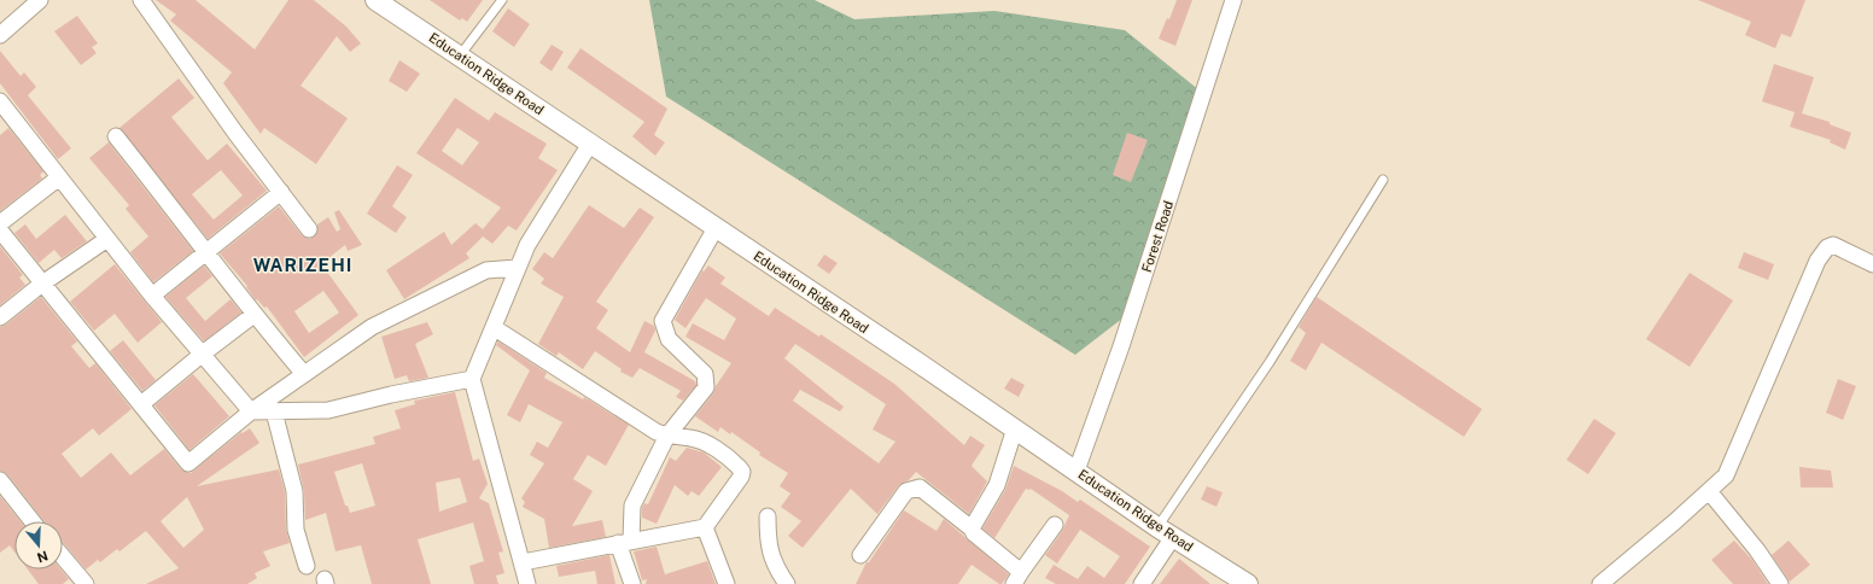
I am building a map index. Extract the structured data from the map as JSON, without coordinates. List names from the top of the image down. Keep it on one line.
{"streets":{"street":["Education Ridge Road","Forest Road"]},"crossings":[["Education Ridge Road","Forest Road"]],"districts":["WARIZEHI"],"north":"bottom"}
